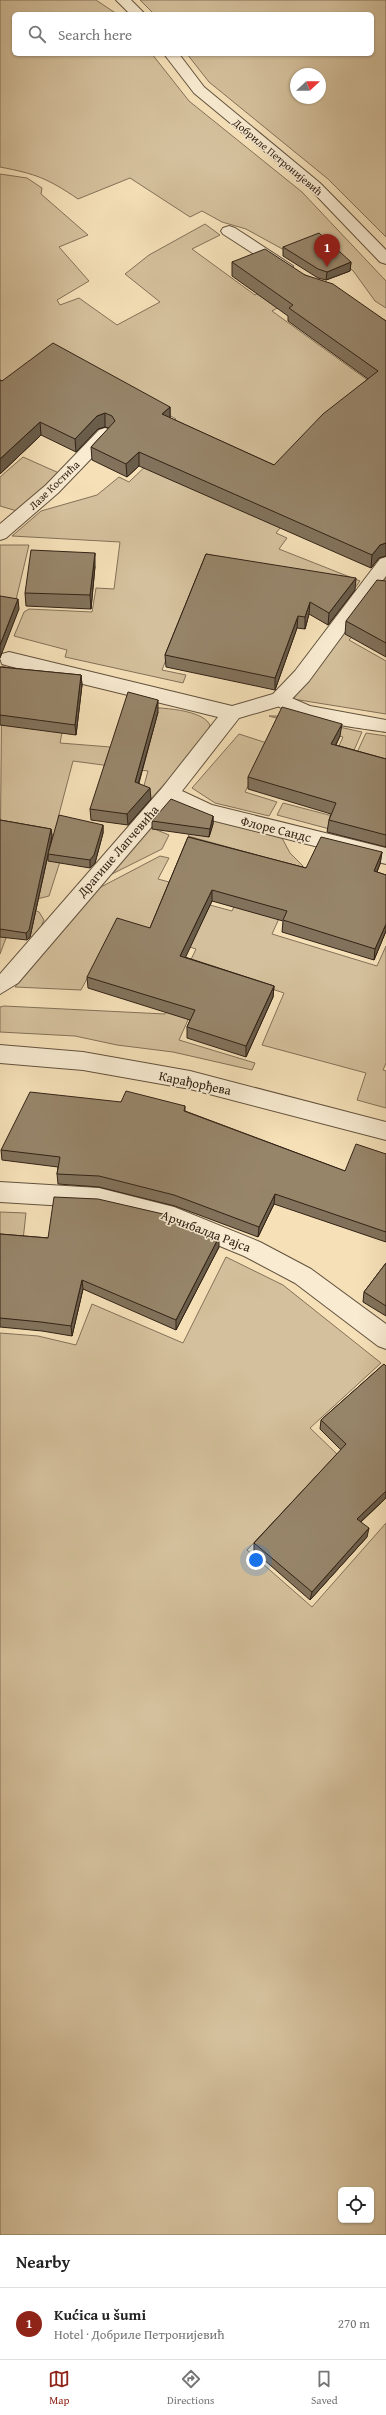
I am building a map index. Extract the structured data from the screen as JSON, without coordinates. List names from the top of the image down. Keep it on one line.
{"streets":{"street":["Добриле Петронијевић","Лазе Костића","Флоре Сандс","Драгише Лапчевића","Карађорђева","Арчибалда Рајса"]},"crossings":[["Флоре Сандс","Драгише Лапчевића"]],"north":"right","page":{"search":"Search here","pins":"1","heading":"Nearby","list":[{"mark":"1","name":"Kućica u šumi","note":"Hotel · Добриле Петронијевић","value":"270 m"}],"nav":["Map","Directions","Saved"]}}
